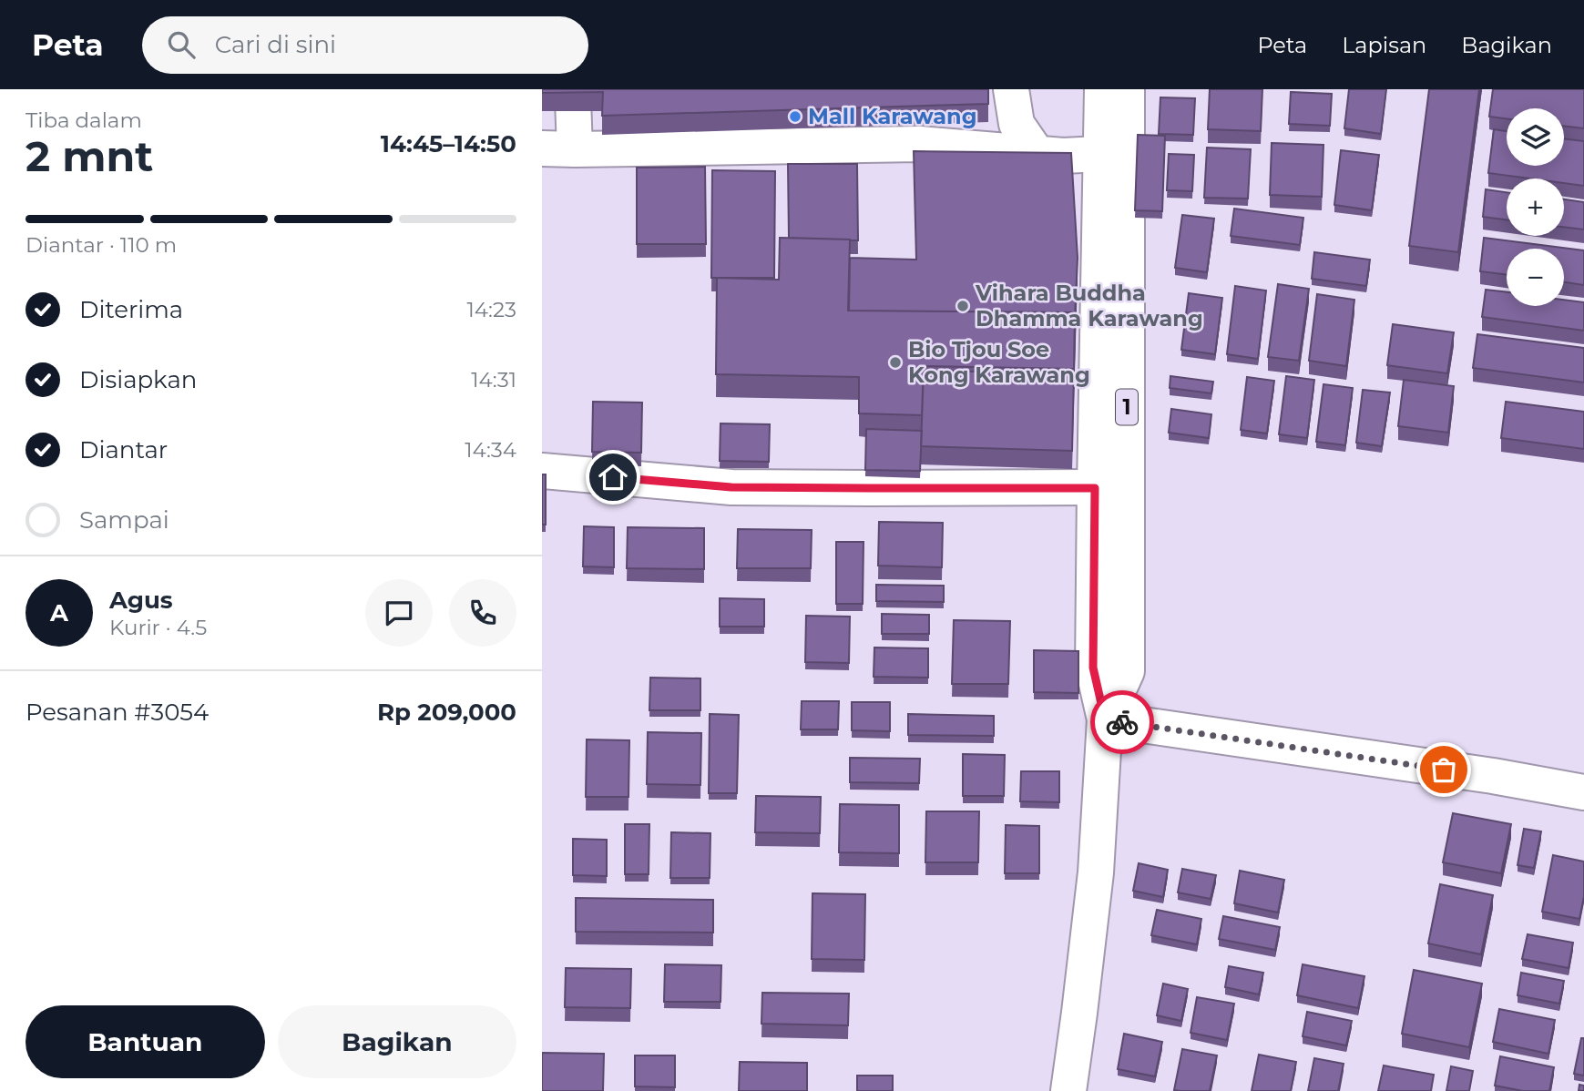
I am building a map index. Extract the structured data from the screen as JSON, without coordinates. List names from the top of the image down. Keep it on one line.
{"streets":{"main road":["1"]},"places":["Mall Karawang","Vihara Buddha Dhamma Karawang","Bio Tjou Soe Kong Karawang"],"page":{"header":"Peta","search":"Cari di sini","nav":["Peta","Lapisan","Bagikan"],"heading":["2 mnt","Tiba dalam","14:45–14:50"],"panel":["Agus","Kurir · 4.5","Pesanan #3054","Rp 209,000"],"map_buttons":["+","−"],"bar":"Diantar · 110 m","list":[["Diterima","14:23"],["Disiapkan","14:31"],["Diantar","14:34"],"Sampai"],"round":"A","buttons":["Bantuan","Bagikan"]}}
